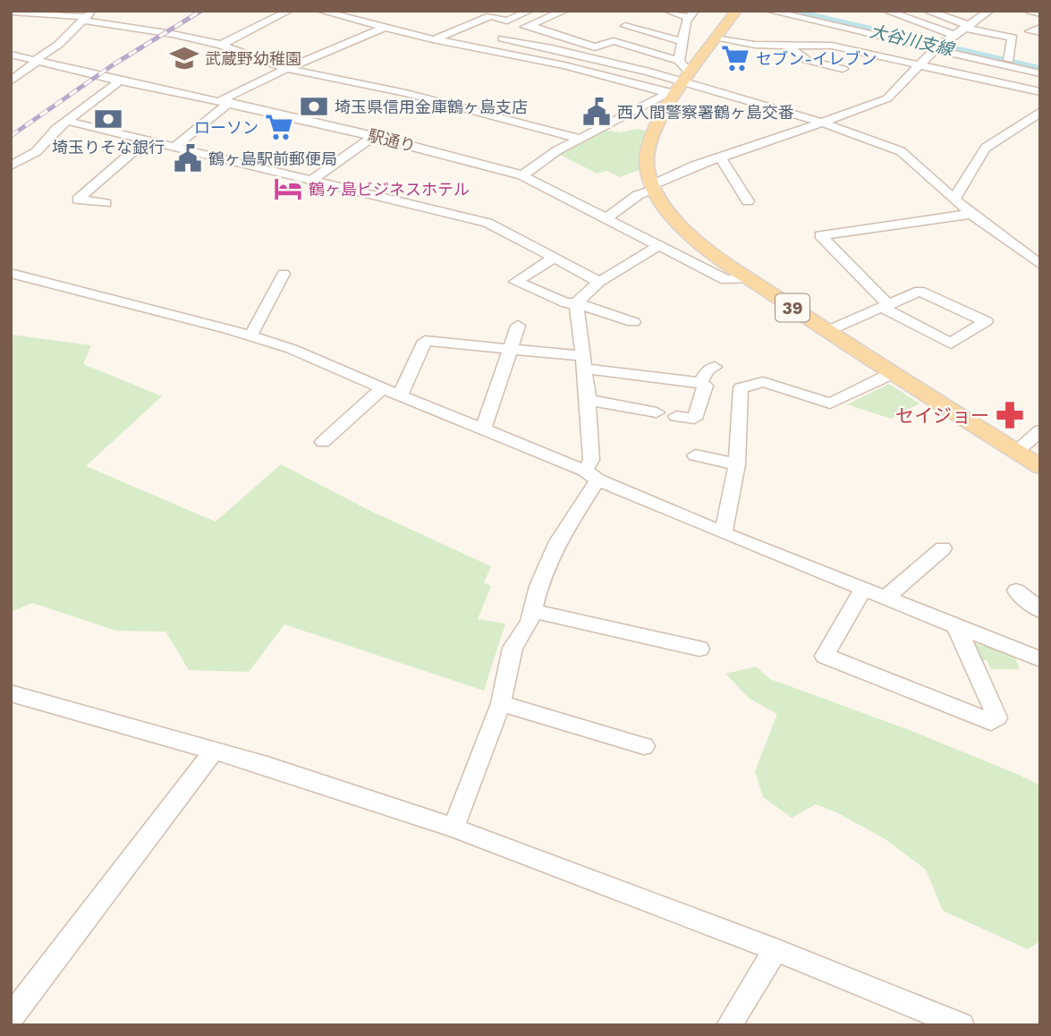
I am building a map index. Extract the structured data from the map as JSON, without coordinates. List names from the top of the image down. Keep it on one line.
{"streets":{"main road":["39"],"street":["駅通り"]},"crossings":[["駅通り","39"]],"water":["大谷川支線"],"places":{"school or university":["武蔵野幼稚園"],"supermarket":["セブン-イレブン","ローソン"],"bank":["埼玉県信用金庫鶴ヶ島支店","埼玉りそな銀行"],"public building":["西入間警察署鶴ヶ島交番","鶴ヶ島駅前郵便局"],"hotel":["鶴ヶ島ビジネスホテル"],"pharmacy":["セイジョー"]}}
